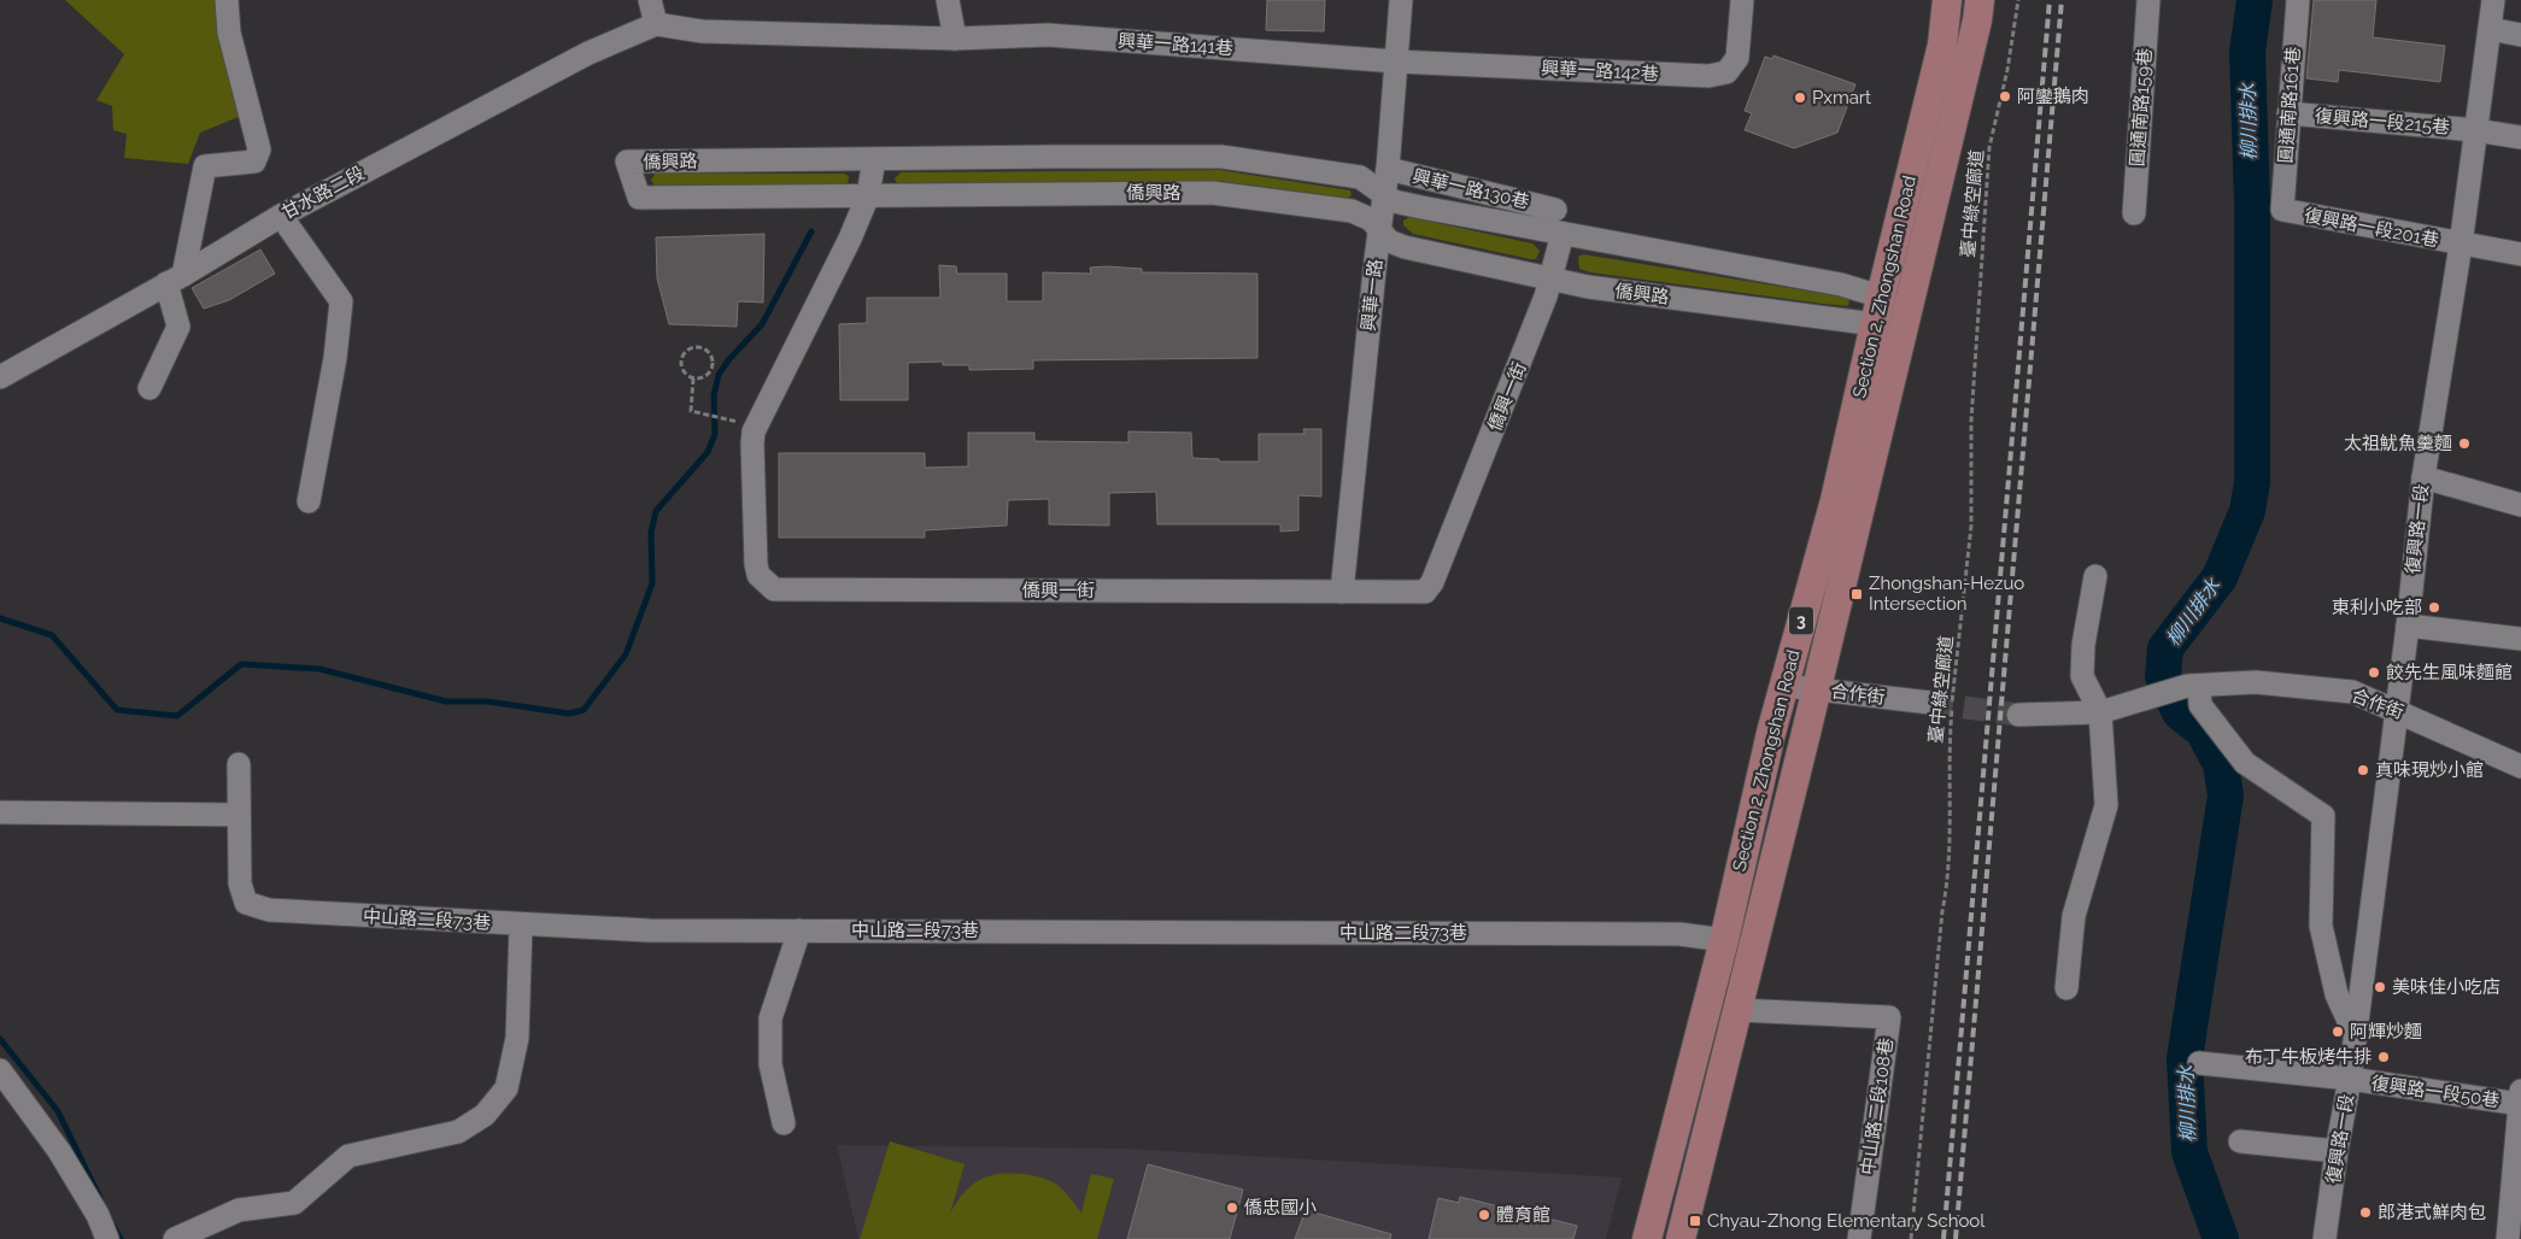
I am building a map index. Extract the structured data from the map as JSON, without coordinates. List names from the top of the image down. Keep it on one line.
{"streets":{"main road":["Section 2, Zhongshan Road","3"],"street":["興華一路141巷","興華一路142巷","圓通南路161巷","圓通南路159巷","復興路一段215巷","僑興路","興華一路130巷","甘水路二段","復興路一段201巷","興華一路","僑興一街","復興路一段","合作街","中山路二段73巷","復興路一段50巷","中山路二段108巷"],"path":["臺中綠空廊道"]},"crossings":[["興華一路141巷","興華一路142巷"],["興華一路141巷","甘水路二段"],["興華一路141巷","興華一路"],["興華一路142巷","興華一路"],["圓通南路161巷","復興路一段215巷"],["圓通南路161巷","復興路一段201巷"],["復興路一段215巷","復興路一段"],["僑興路","Section 2, Zhongshan Road"],["僑興路","興華一路"],["僑興路","僑興一街"],["興華一路130巷","興華一路"],["復興路一段201巷","復興路一段"],["Section 2, Zhongshan Road","合作街"],["Section 2, Zhongshan Road","中山路二段73巷"],["Section 2, Zhongshan Road","中山路二段108巷"],["興華一路","僑興一街"],["復興路一段","合作街"],["復興路一段","復興路一段50巷"]],"water":["柳川排水"],"places":{"other":["阿鑾鵝肉","Pxmart","太祖魷魚羹麵","東利小吃部","餃先生風味麵館","真味現炒小館","美味佳小吃店","阿輝炒麵","布丁牛板烤牛排","僑忠國小","郎港式鮮肉包","體育館"],"transit":["Zhongshan-Hezuo Intersection","Chyau-Zhong Elementary School"]}}
